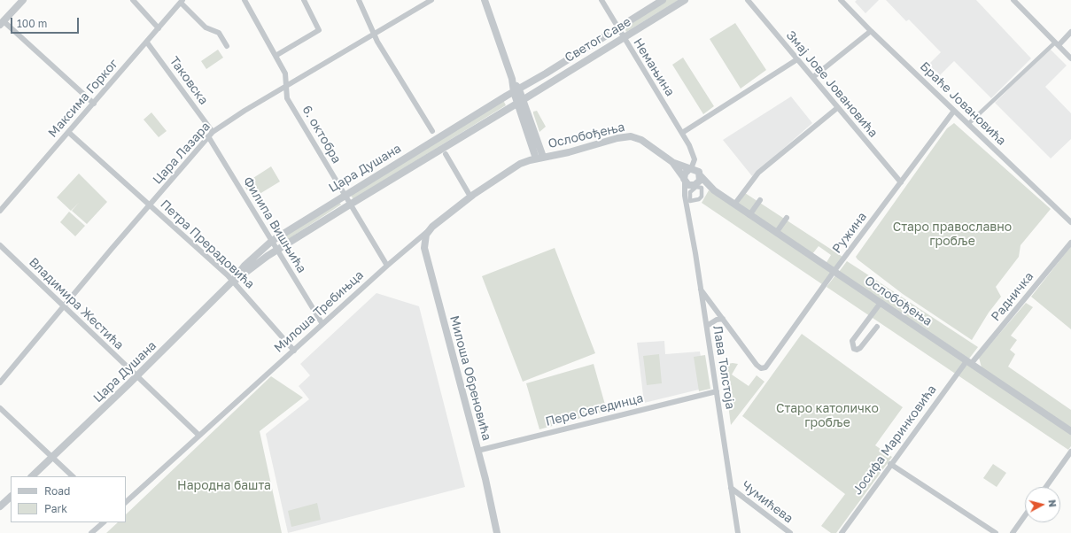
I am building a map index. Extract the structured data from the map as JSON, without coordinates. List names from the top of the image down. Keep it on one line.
{"streets":{"street":["Светог Саве","Немањина","Таковска","Змај Јове Јовановића","Максима Горког","Браће Јовановића","6. октобра","Ослобођења","Цара Лазара","Цара Душана","Филипа Вишњића","Ружина","Петра Прерадовића","Радничка","Владимира Жестића","Милоша Требињца","Лава Толстоја","Милоша Обреновића","Пере Сегединца","Јосифа Маринковића","Чумићева"]},"crossings":[["Светог Саве","Немањина"],["Светог Саве","Цара Душана"],["Таковска","Максима Горког"],["Таковска","Цара Лазара"],["Змај Јове Јовановића","Ружина"],["Максима Горког","Петра Прерадовића"],["Браће Јовановића","Ружина"],["6. октобра","Цара Лазара"],["6. октобра","Цара Душана"],["6. октобра","Милоша Требињца"],["Ослобођења","Ружина"],["Ослобођења","Радничка"],["Ослобођења","Милоша Требињца"],["Ослобођења","Лава Толстоја"],["Ослобођења","Јосифа Маринковића"],["Цара Лазара","Филипа Вишњића"],["Цара Лазара","Петра Прерадовића"],["Цара Лазара","Владимира Жестића"],["Цара Душана","Филипа Вишњића"],["Цара Душана","Петра Прерадовића"],["Цара Душана","Владимира Жестића"],["Филипа Вишњића","Милоша Требињца"],["Петра Прерадовића","Милоша Требињца"],["Радничка","Јосифа Маринковића"],["Владимира Жестића","Милоша Требињца"],["Милоша Требињца","Милоша Обреновића"],["Лава Толстоја","Пере Сегединца"],["Лава Толстоја","Чумићева"],["Милоша Обреновића","Пере Сегединца"]],"parks":["Старо православно гробље","Старо католичко гробље","Народна башта"],"legend":["Road","Park"],"scale_bar":"100 m","north":"right"}
